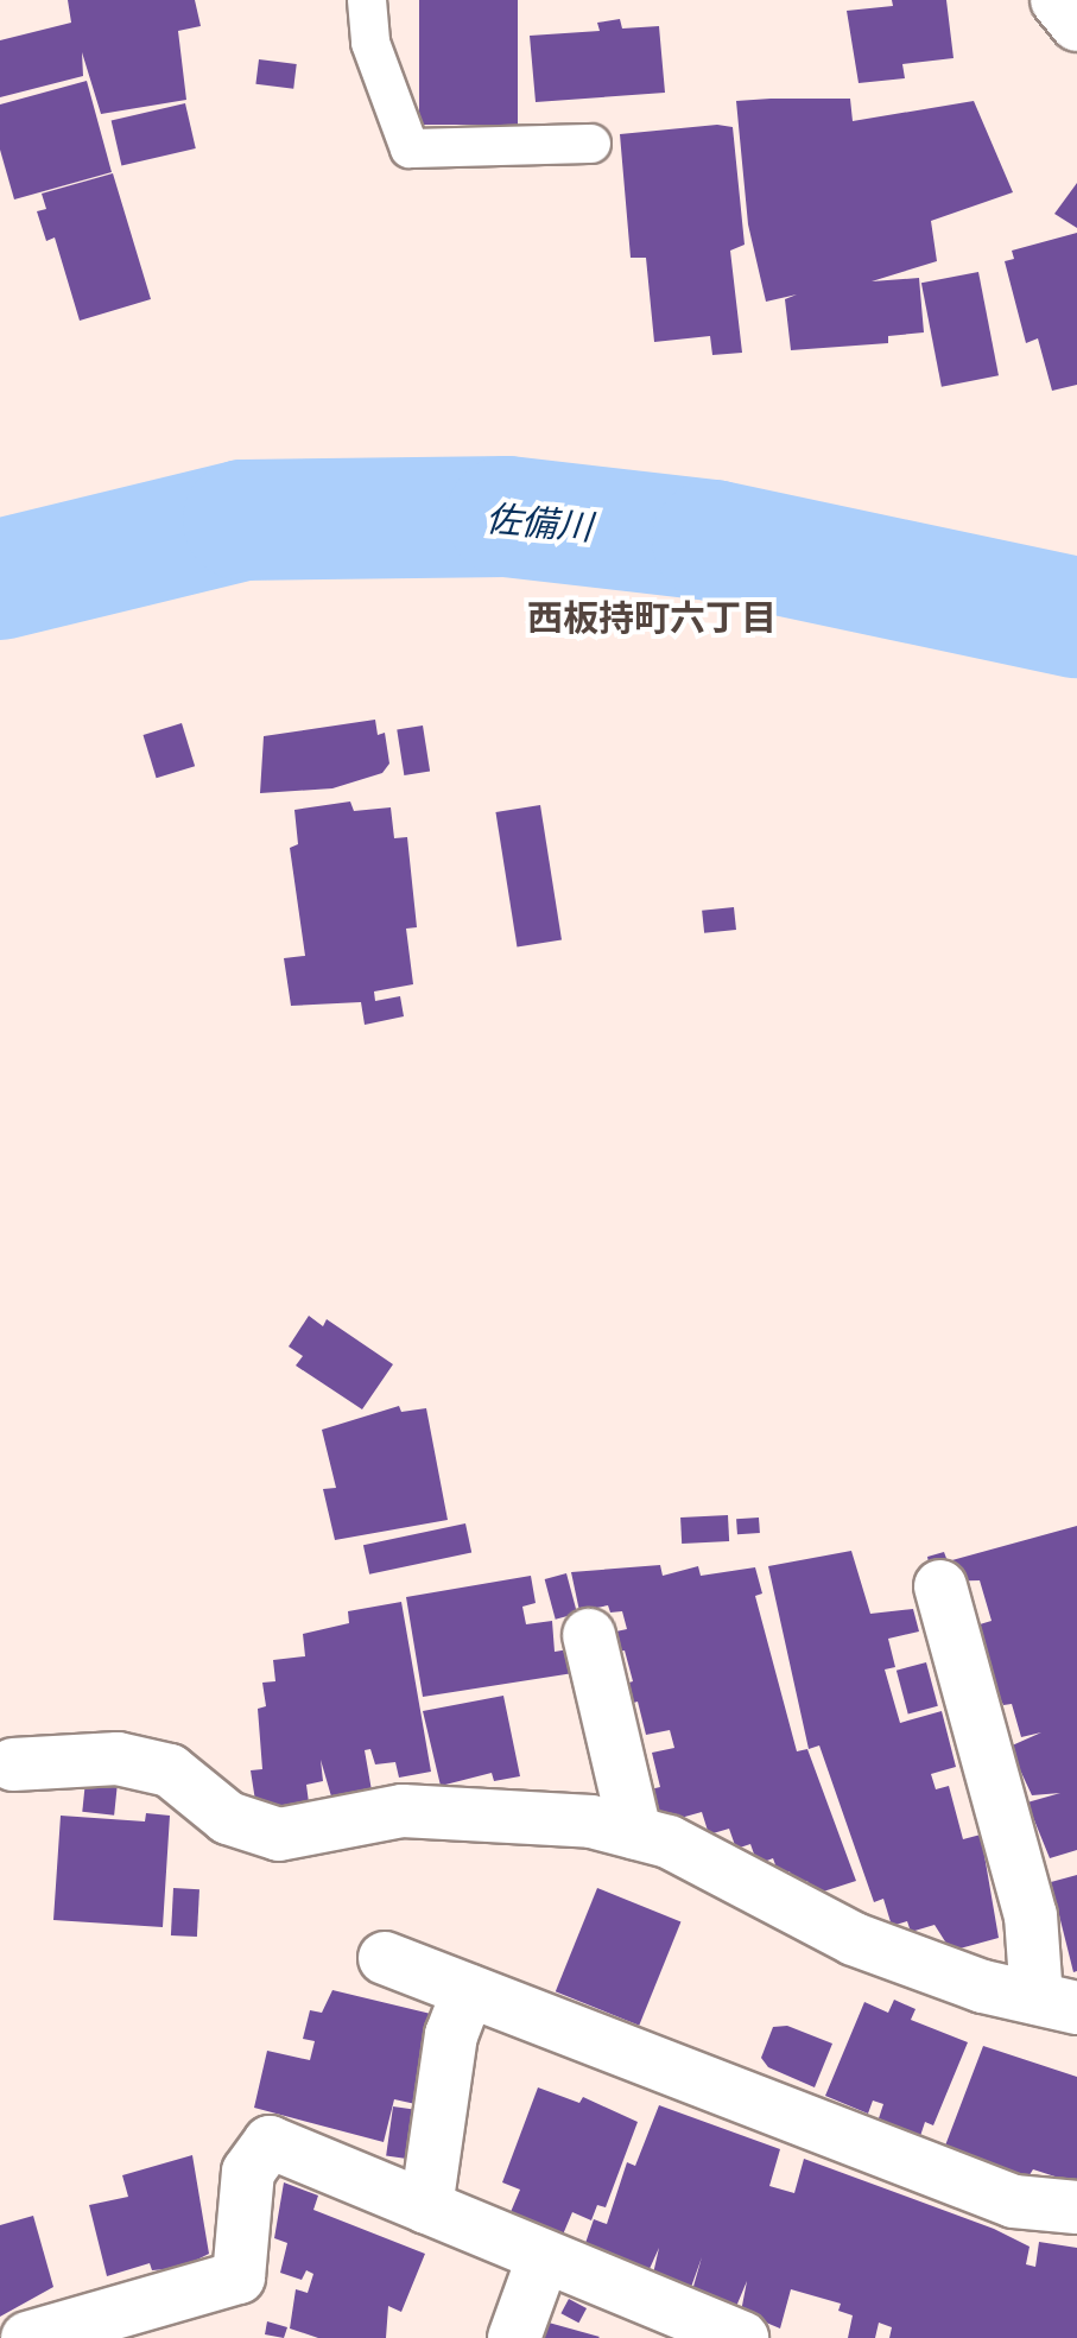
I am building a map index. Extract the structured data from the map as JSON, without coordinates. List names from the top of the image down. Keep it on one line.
{"districts":["西板持町六丁目"],"water":["佐備川"]}
